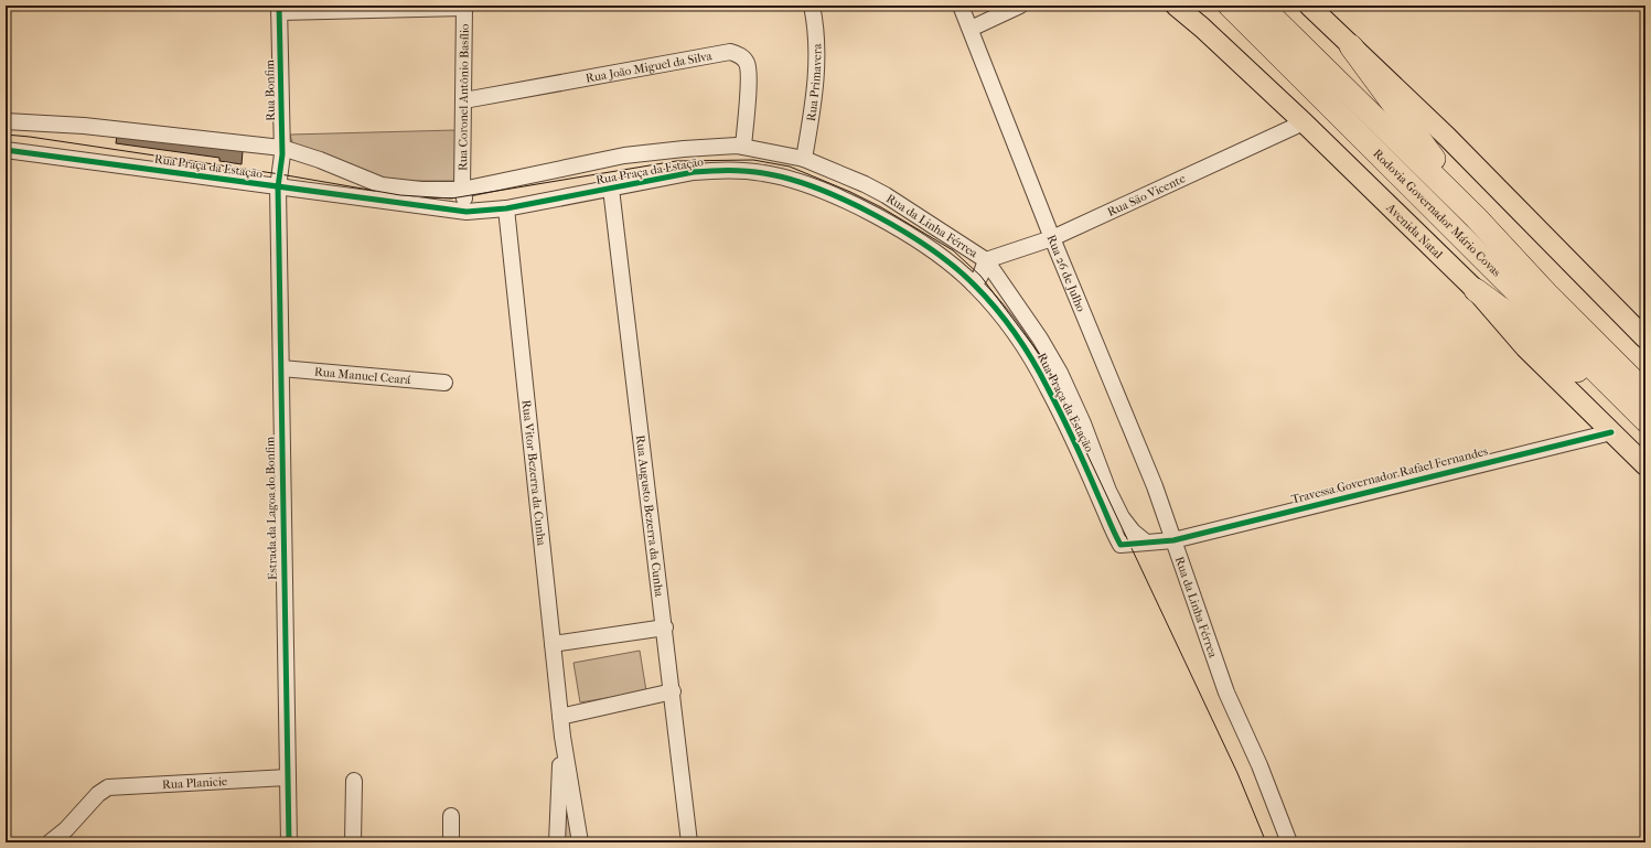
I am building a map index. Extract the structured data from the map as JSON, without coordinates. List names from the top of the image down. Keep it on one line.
{"streets":{"highway":["Rodovia Governador Mário Covas"],"main road":["Avenida Natal"],"street":["Rua João Miguel da Silva","Rua Primavera","Rua Bonfim","Rua Coronel Antônio Basílio","Rua Praça da Estação","Rua São Vicente","Rua da Linha Férrea","Rua 26 de Julho","Rua Manuel Ceará","Rua Vitor Bezerra da Cunha","Travessa Governador Rafael Fernandes","Estrada da Lagoa do Bonfim","Rua Augusto Bezerra da Cunha","Rua Planicie"]},"crossings":[["Rua João Miguel da Silva","Rua Coronel Antônio Basílio"],["Rua João Miguel da Silva","Rua Praça da Estação"],["Rua João Miguel da Silva","Rua da Linha Férrea"],["Rua Primavera","Rua da Linha Férrea"],["Rua Bonfim","Rua Praça da Estação"],["Rua Bonfim","Estrada da Lagoa do Bonfim"],["Rua Coronel Antônio Basílio","Rua Praça da Estação"],["Rua Praça da Estação","Rua da Linha Férrea"],["Rua Praça da Estação","Rua Vitor Bezerra da Cunha"],["Rua Praça da Estação","Estrada da Lagoa do Bonfim"],["Rua Praça da Estação","Rua Augusto Bezerra da Cunha"],["Rua São Vicente","Rua da Linha Férrea"],["Rua São Vicente","Avenida Natal"],["Rua São Vicente","Rua 26 de Julho"],["Rua da Linha Férrea","Rua 26 de Julho"],["Rua da Linha Férrea","Travessa Governador Rafael Fernandes"],["Avenida Natal","Travessa Governador Rafael Fernandes"],["Rua 26 de Julho","Travessa Governador Rafael Fernandes"],["Rua Manuel Ceará","Estrada da Lagoa do Bonfim"],["Estrada da Lagoa do Bonfim","Rua Planicie"]]}
